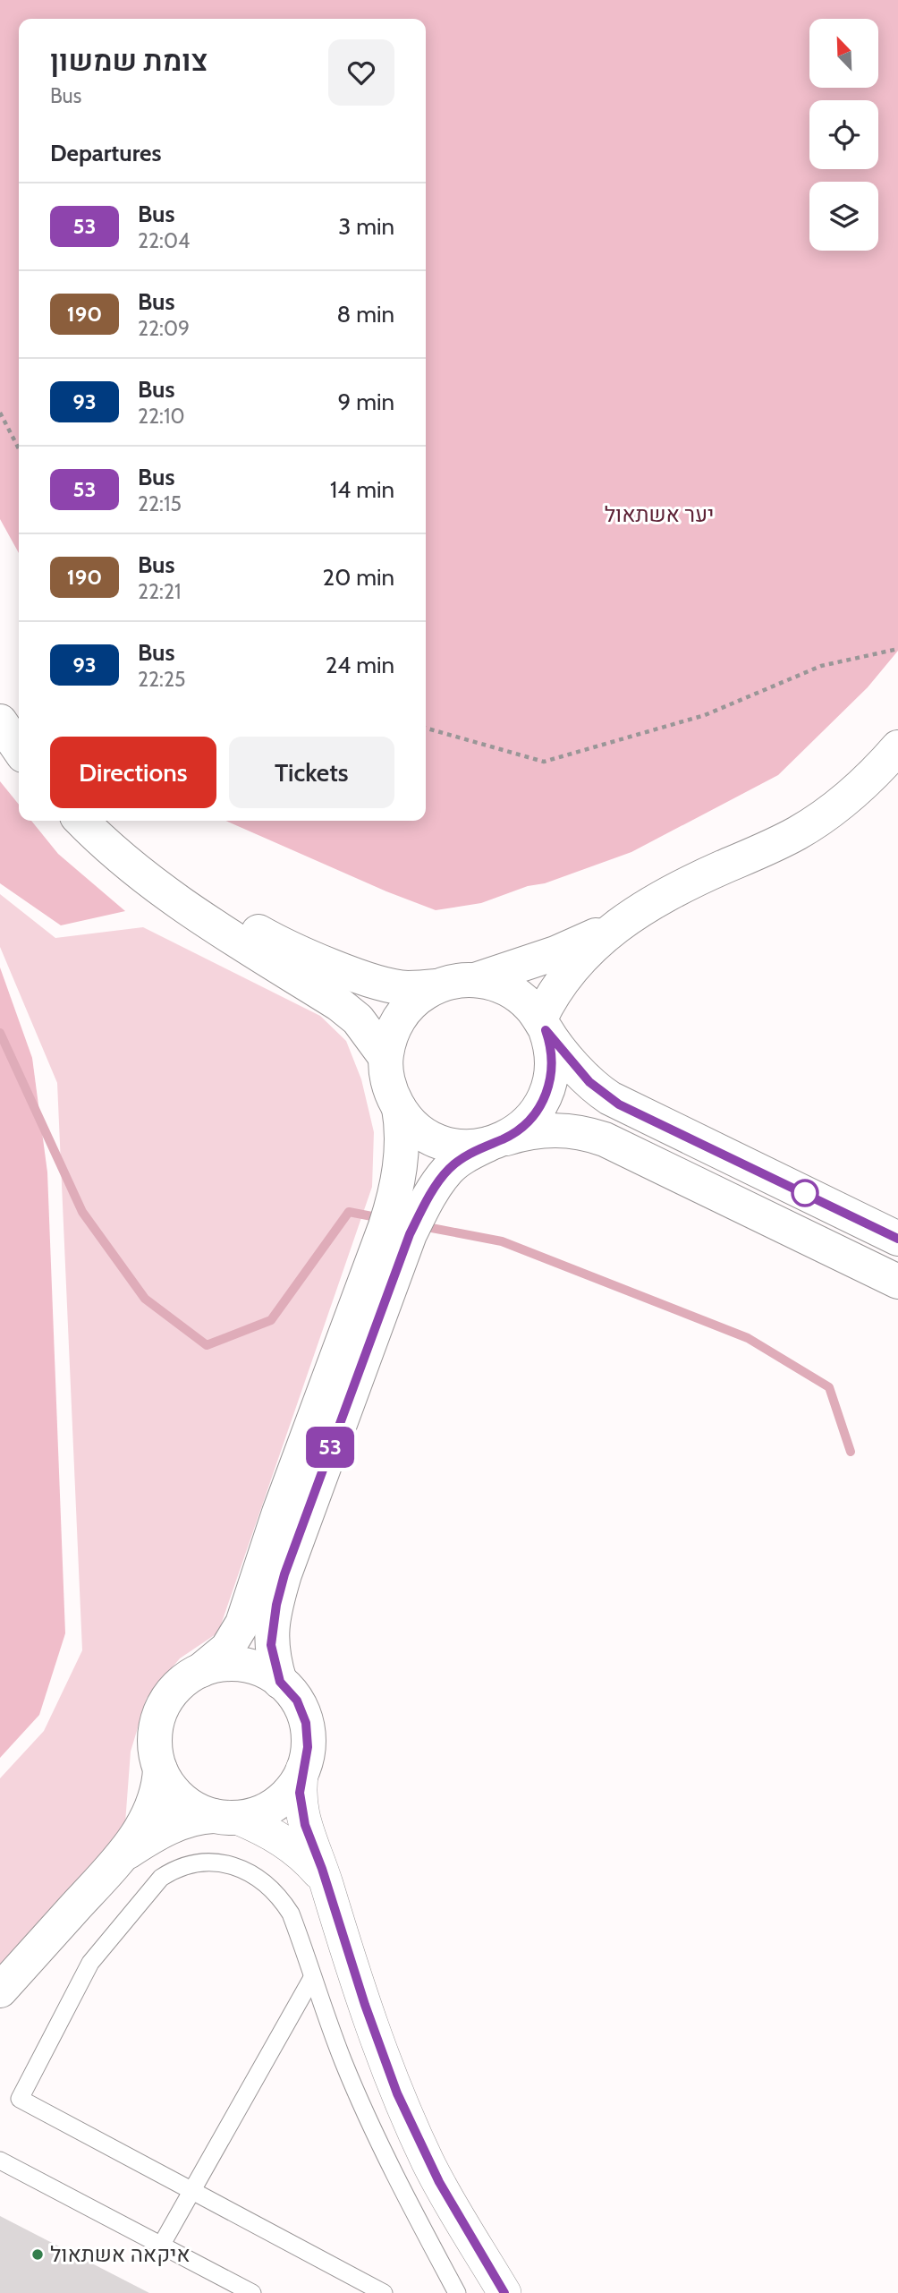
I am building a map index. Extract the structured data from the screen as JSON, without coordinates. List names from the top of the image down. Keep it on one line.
{"parks":["יער אשתאול"],"places":["איקאה אשתאול"],"lines":["bus line 53"],"north":"top left","page":{"on_map":"53","heading":[["צומת שמשון","Bus"],"Departures"],"list":[{"mark":"53","name":"Bus","note":"22:04","value":"3 min"},{"mark":"190","name":"Bus","note":"22:09","value":"8 min"},{"mark":"93","name":"Bus","note":"22:10","value":"9 min"},{"mark":"53","name":"Bus","note":"22:15","value":"14 min"},{"mark":"190","name":"Bus","note":"22:21","value":"20 min"},{"mark":"93","name":"Bus","note":"22:25","value":"24 min"}],"buttons":["Directions","Tickets"]}}
